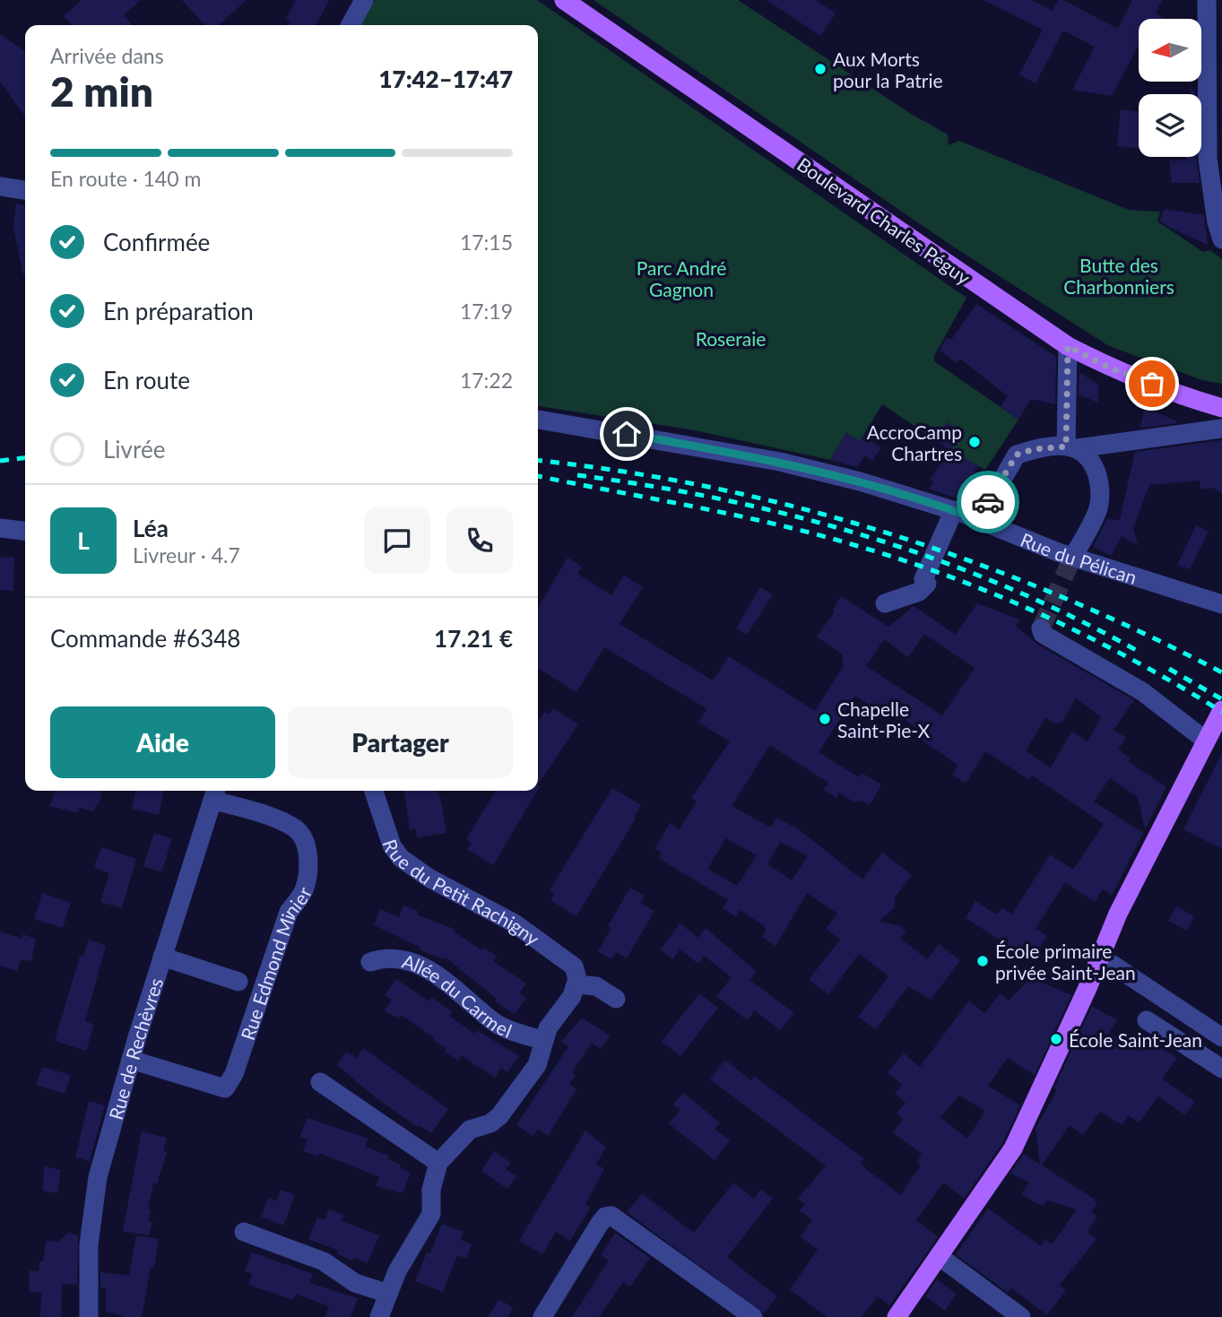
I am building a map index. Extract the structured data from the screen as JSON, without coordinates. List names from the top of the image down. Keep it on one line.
{"streets":{"main road":["Boulevard Charles Péguy"],"street":["Rue du Pélican","Rue du Petit Rachigny","Rue Edmond Minier","Allée du Carmel","Rue de Rechèvres"]},"crossings":[["Rue Edmond Minier","Rue de Rechèvres"]],"parks":["Butte des Charbonniers","Parc André Gagnon","Roseraie"],"places":["Aux Morts pour la Patrie","AccroCamp Chartres","Chapelle Saint-Pie-X","École primaire privée Saint-Jean","École Saint-Jean"],"north":"left","page":{"heading":["2 min","Arrivée dans","17:42–17:47"],"panel":["Léa","Livreur · 4.7","Commande #6348","17.21 €"],"bar":"En route · 140 m","list":[["Confirmée","17:15"],["En préparation","17:19"],["En route","17:22"],"Livrée"],"round":"L","buttons":["Aide","Partager"]}}
